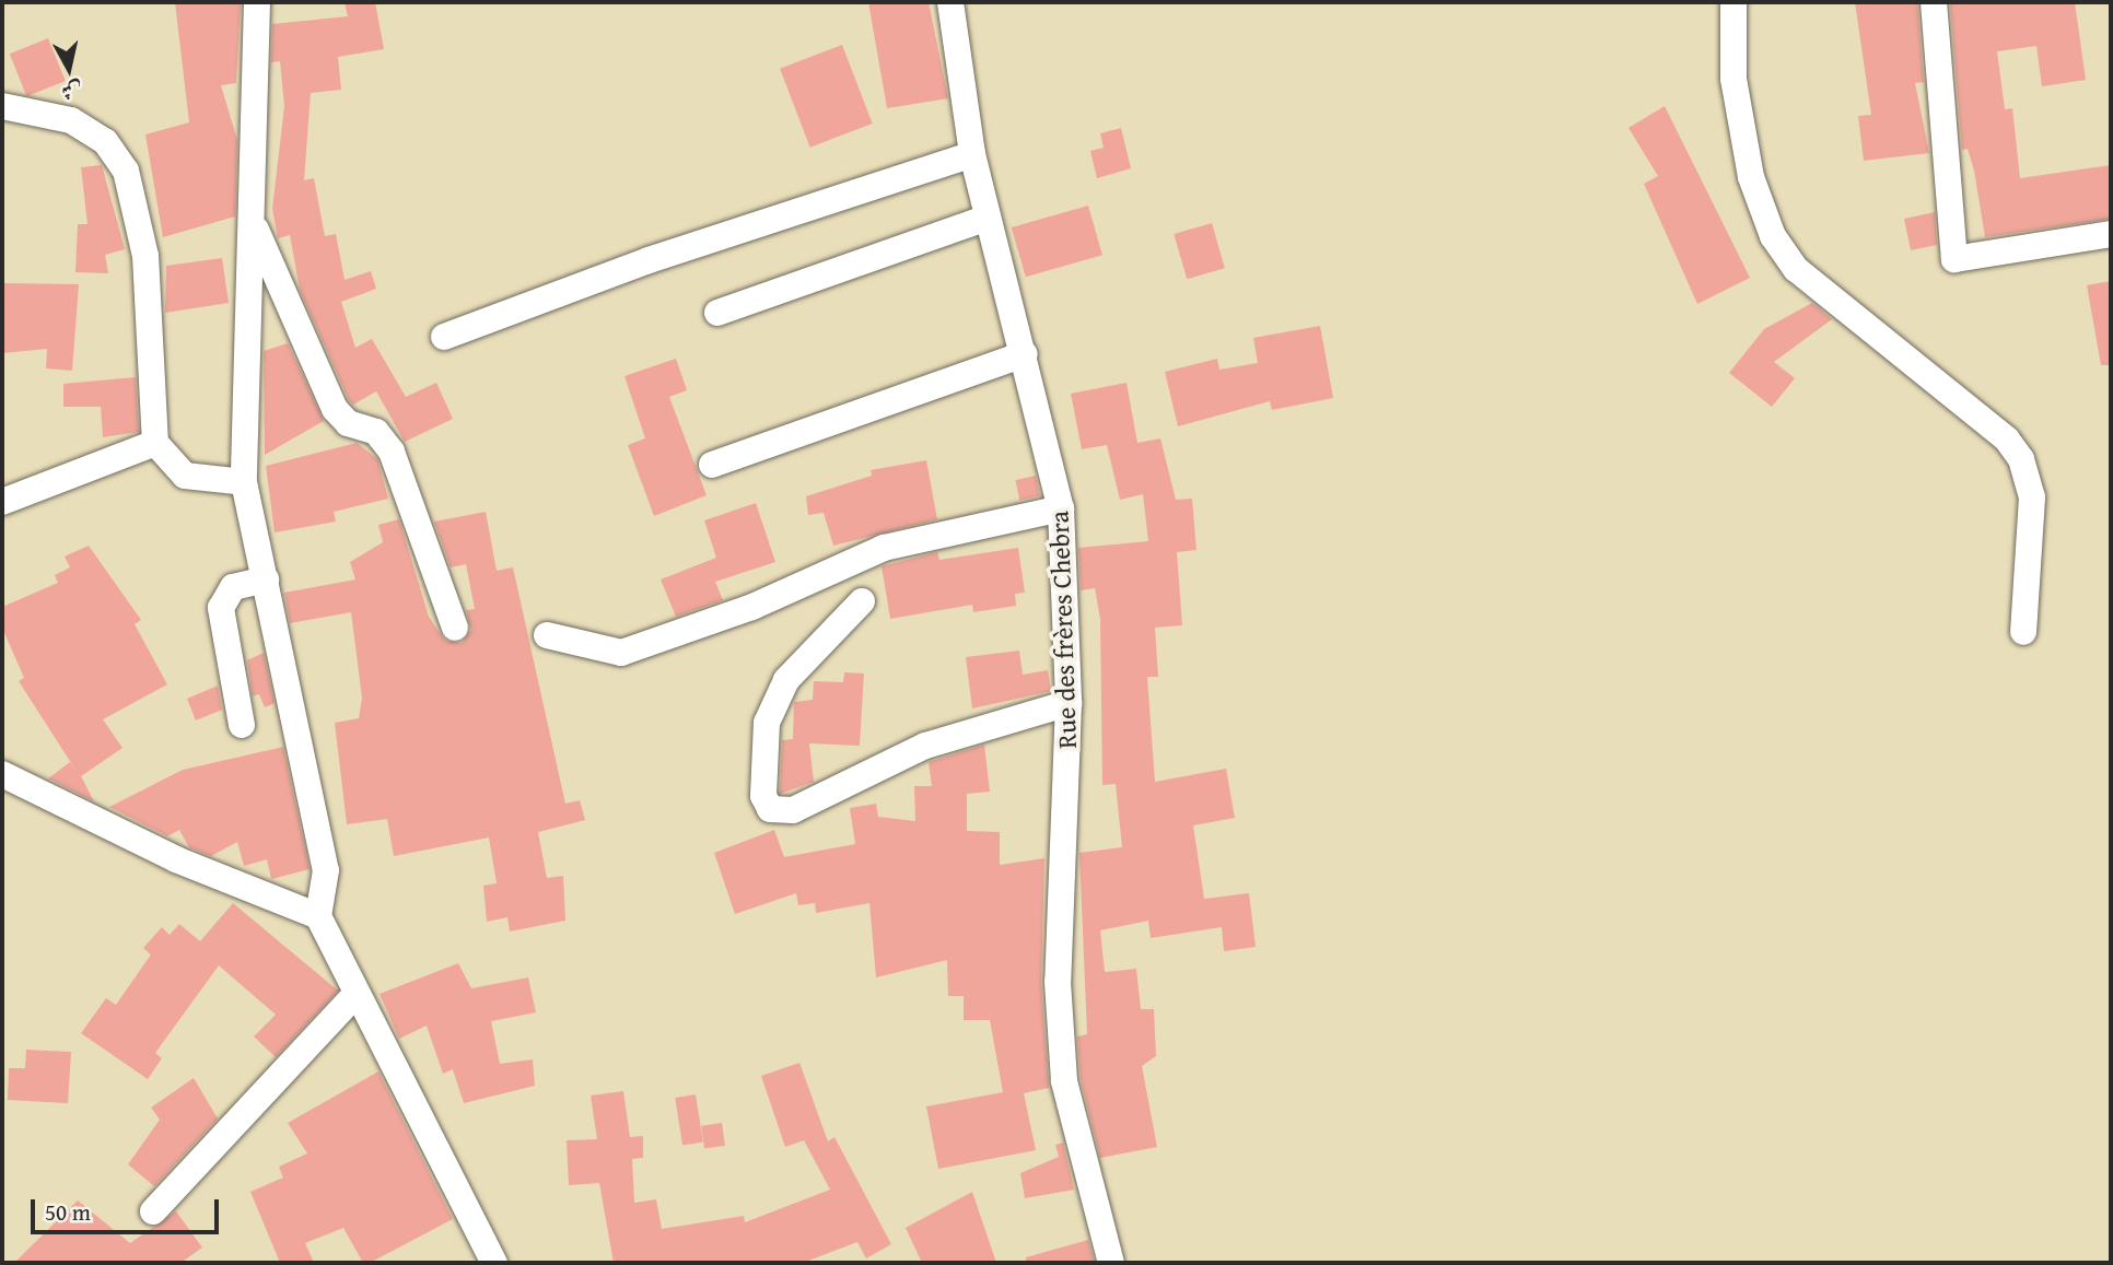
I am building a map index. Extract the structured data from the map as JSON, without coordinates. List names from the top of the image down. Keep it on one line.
{"streets":{"street":["Rue des frères Chebra"]},"scale_bar":"50 m","north":"bottom"}
